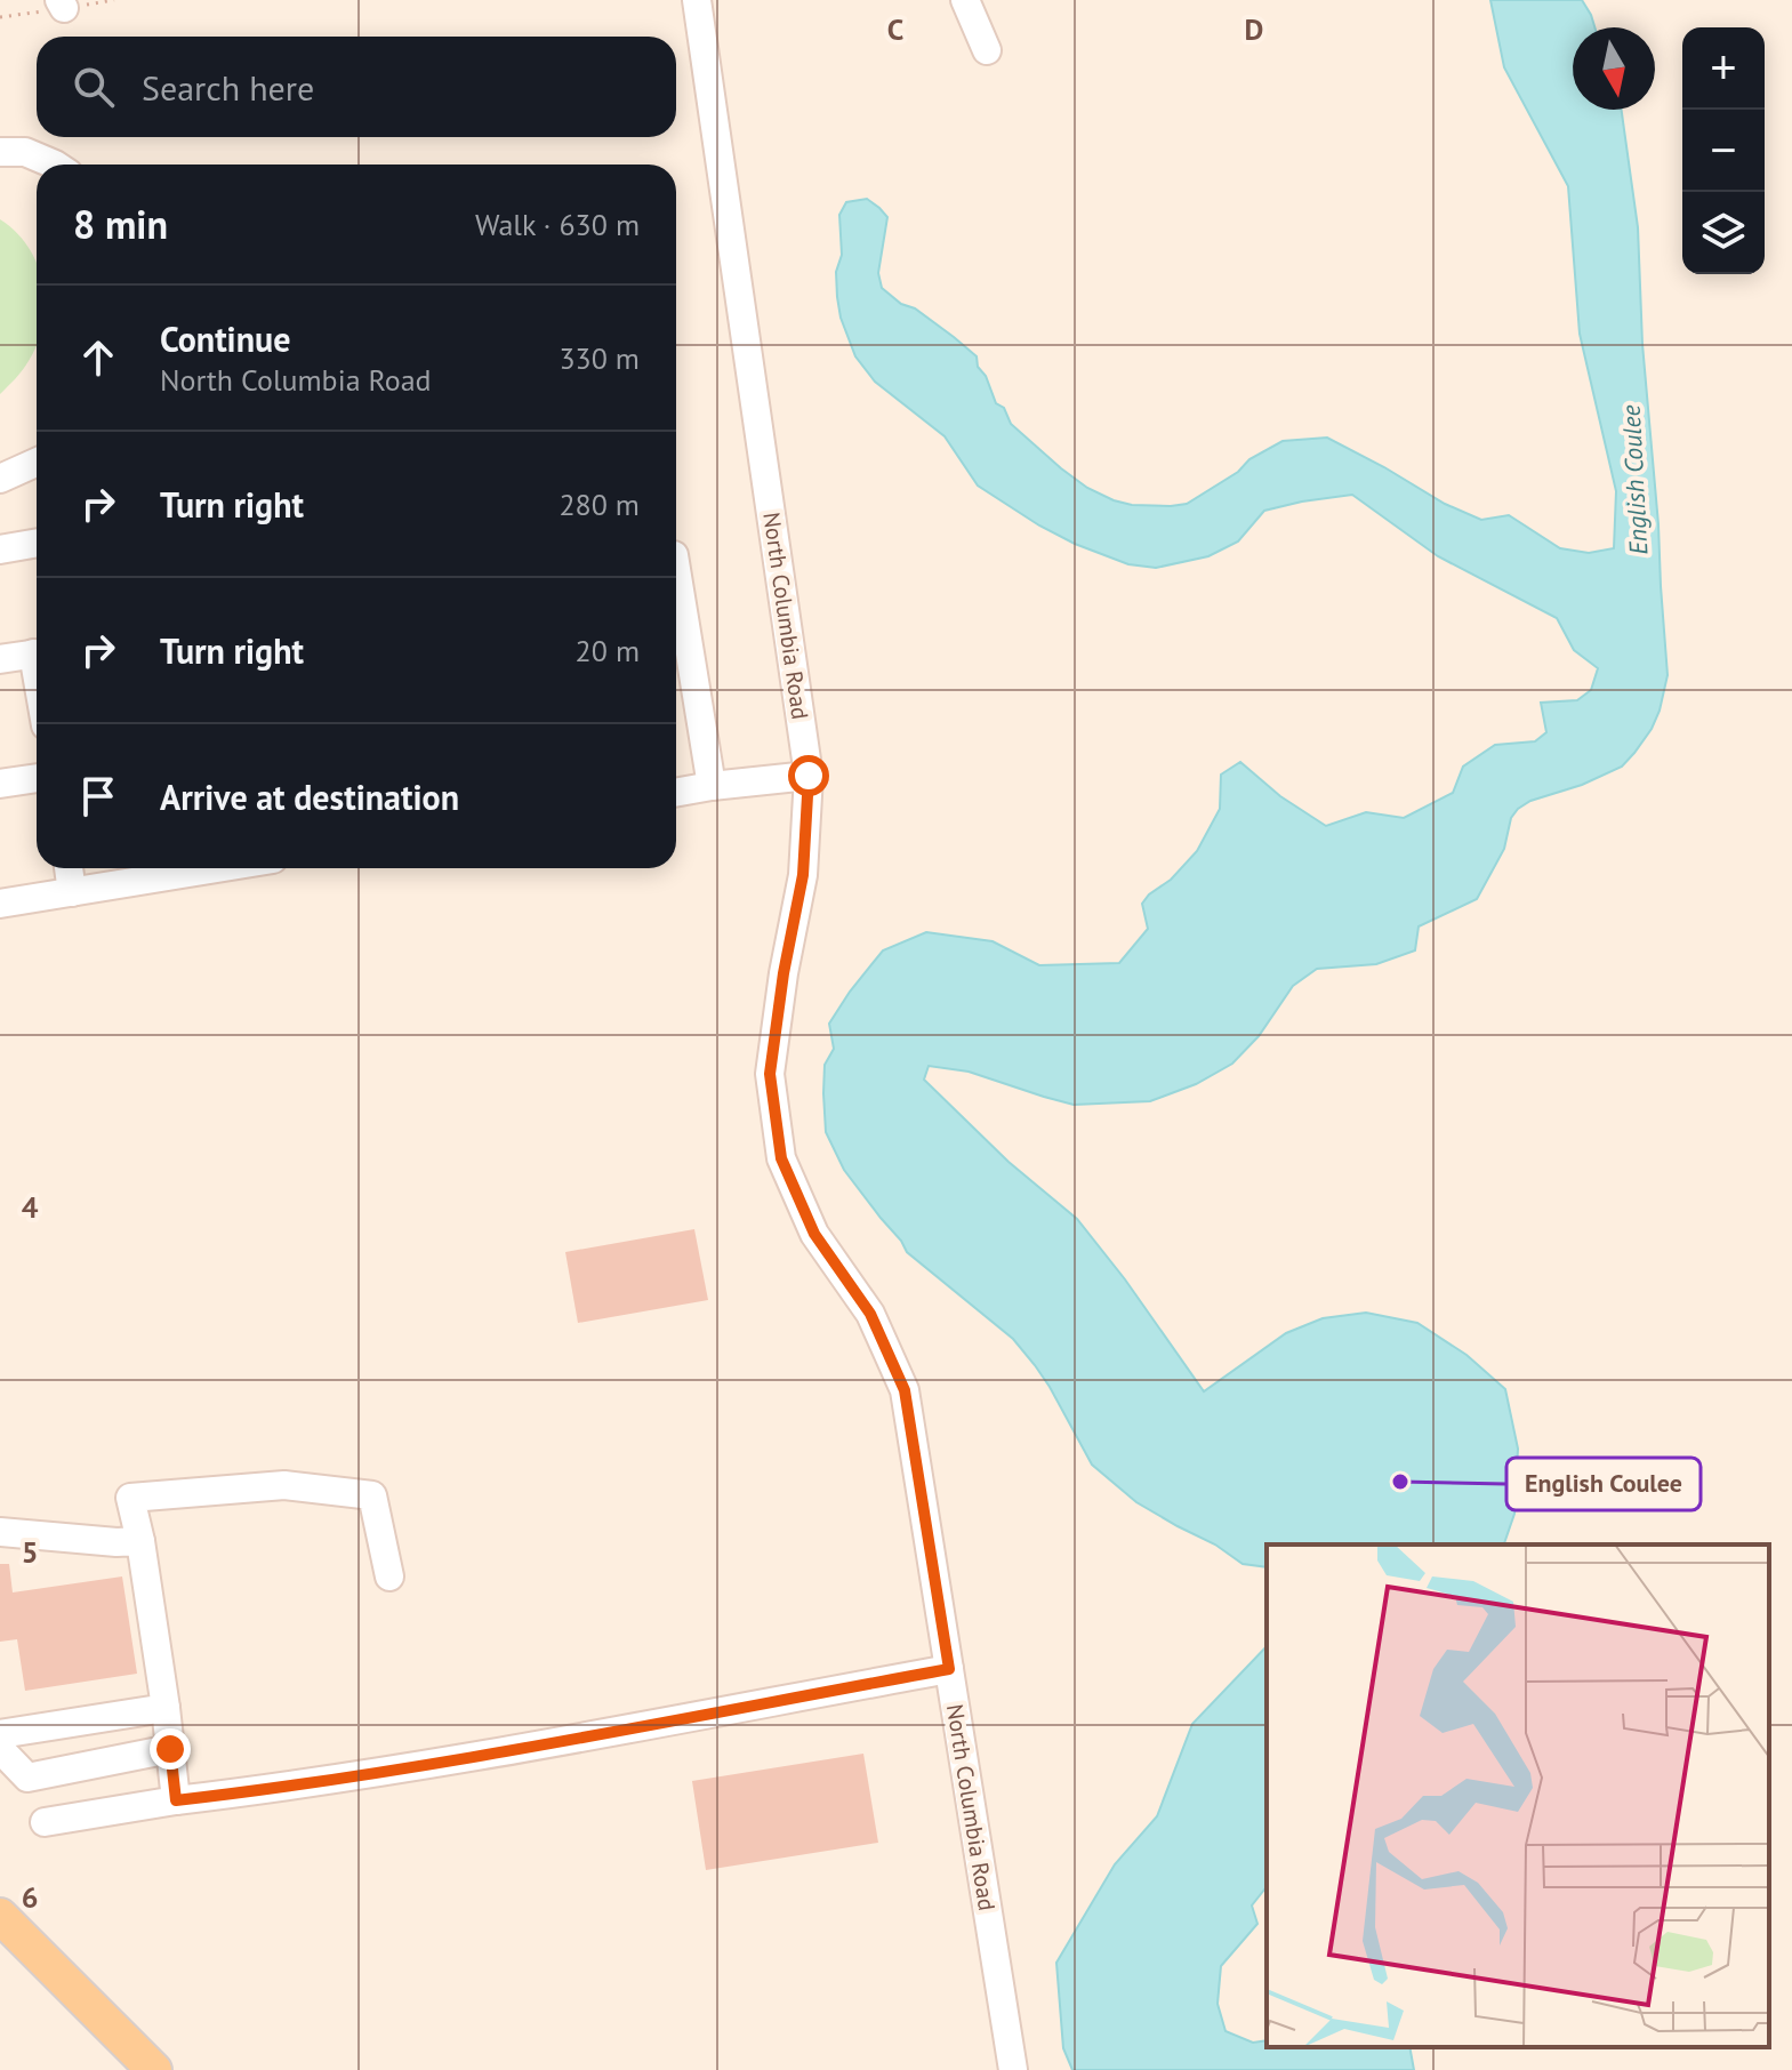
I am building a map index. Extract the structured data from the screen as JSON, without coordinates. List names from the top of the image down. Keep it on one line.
{"streets":{"street":["North Columbia Road"]},"water":["English Coulee"],"places":["English Coulee"],"north":"bottom","page":{"map_buttons":["+","−"],"search":"Search here","heading":["8 min","Walk · 630 m"],"list":[["Continue","North Columbia Road","330 m"],["Turn right","280 m"],["Turn right","20 m"],"Arrive at destination"]},"grid":{"columns":["C","D"],"rows":["4","5","6"]}}
